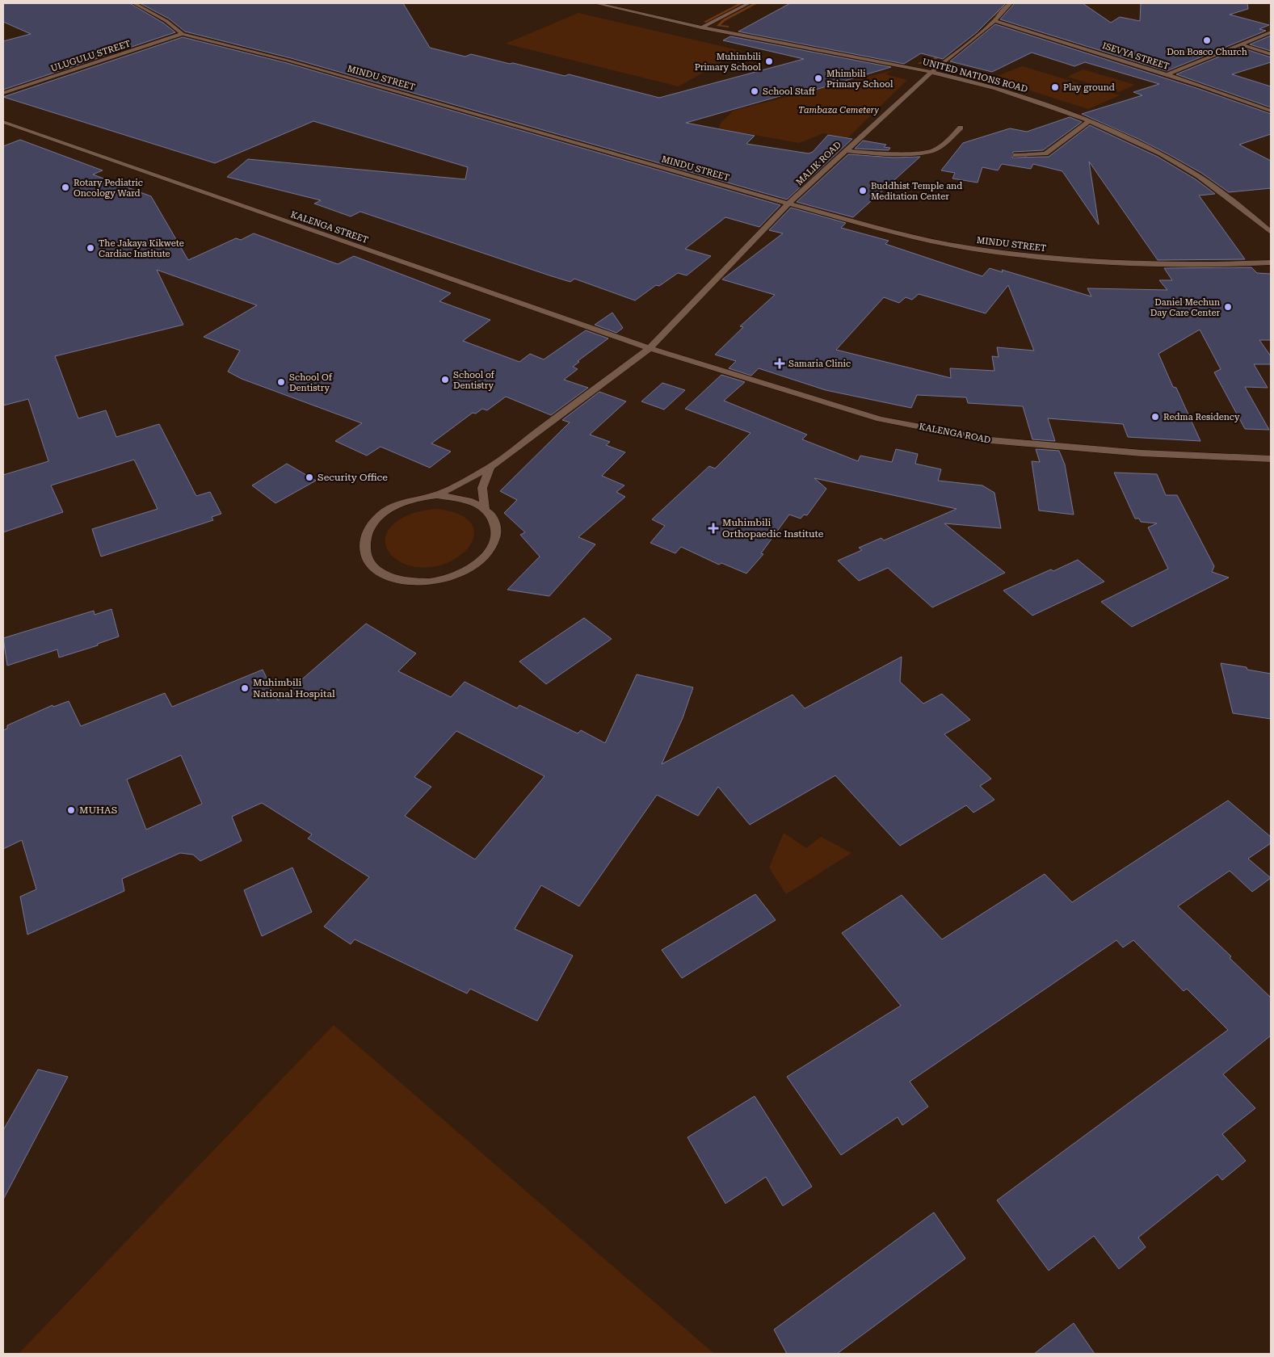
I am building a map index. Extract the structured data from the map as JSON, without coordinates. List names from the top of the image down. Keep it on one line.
{"streets":{"street":["ULUGULU STREET","ISEVYA STREET","UNITED NATIONS ROAD","MINDU STREET","MALIK ROAD","KALENGA STREET","KALENGA ROAD"]},"crossings":[["ULUGULU STREET","MINDU STREET"],["ISEVYA STREET","MALIK ROAD"],["UNITED NATIONS ROAD","MALIK ROAD"],["MINDU STREET","MALIK ROAD"],["MALIK ROAD","KALENGA STREET"],["MALIK ROAD","KALENGA ROAD"],["KALENGA STREET","KALENGA ROAD"]],"parks":["Tambaza Cemetery"],"places":{"other":["Don Bosco Church","Muhimbili Primary School","Mhimbili Primary School","Play ground","School Staff","Rotary Pediatric Oncology Ward","Buddhist Temple and Meditation Center","The Jakaya Kikwete Cardiac Institute","Daniel Mechun Day Care Center","School of Dentistry","School Of Dentistry","Redma Residency","Security Office","Muhimbili National Hospital","MUHAS"],"health":["Samaria Clinic","Muhimbili Orthopaedic Institute"]}}
